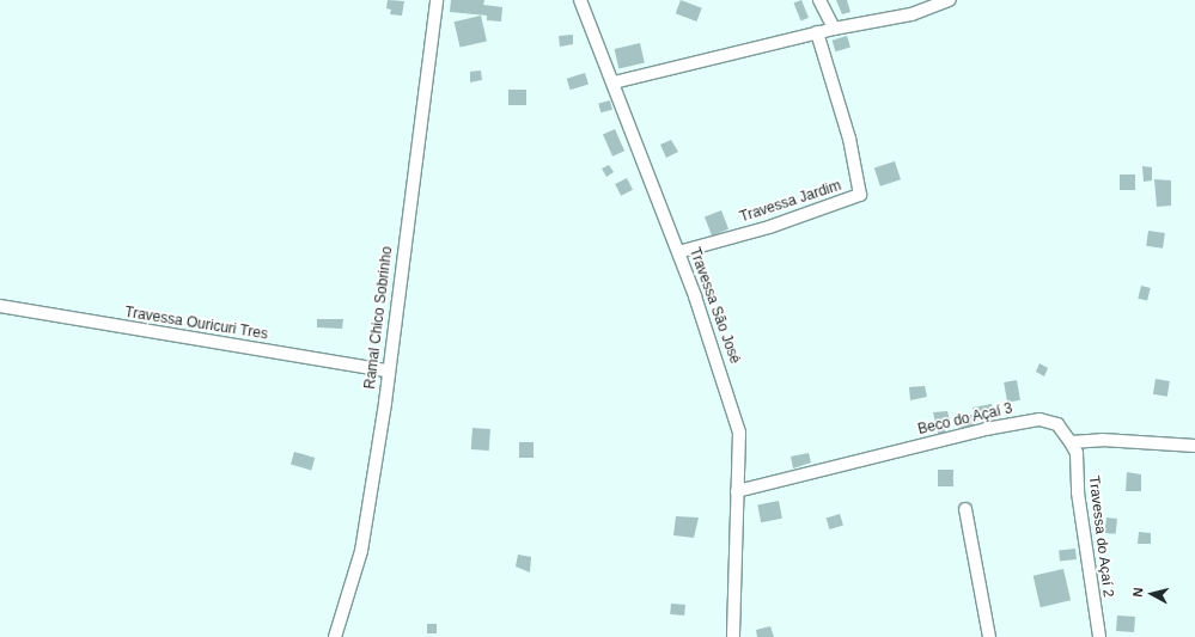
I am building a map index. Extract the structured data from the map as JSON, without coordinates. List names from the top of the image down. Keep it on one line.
{"streets":{"street":["Travessa Jardim","Travessa São José","Ramal Chico Sobrinho","Travessa Ouricuri Tres","Beco do Açaí 3","Travessa do Açaí 2"]},"crossings":[["Travessa Jardim","Travessa São José"],["Travessa São José","Beco do Açaí 3"],["Ramal Chico Sobrinho","Travessa Ouricuri Tres"],["Beco do Açaí 3","Travessa do Açaí 2"]],"north":"left"}
